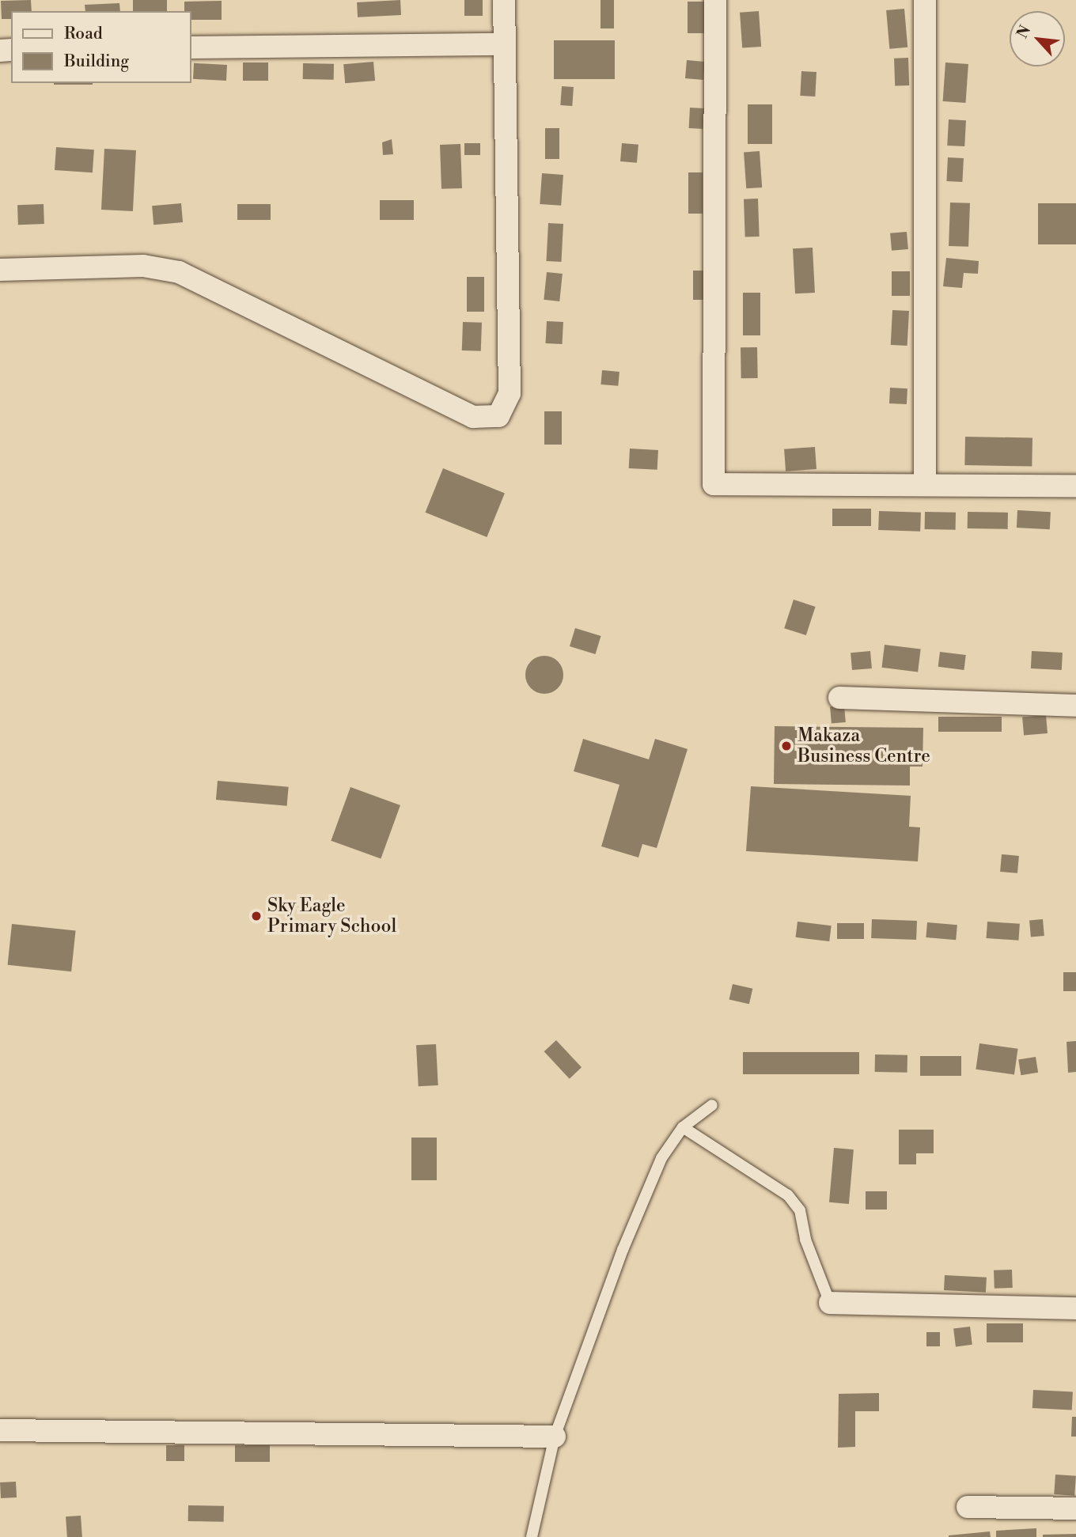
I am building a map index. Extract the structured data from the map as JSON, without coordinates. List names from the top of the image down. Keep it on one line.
{"places":["Makaza Business Centre","Sky Eagle Primary School"],"legend":["Road","Building"],"north":"top left"}
